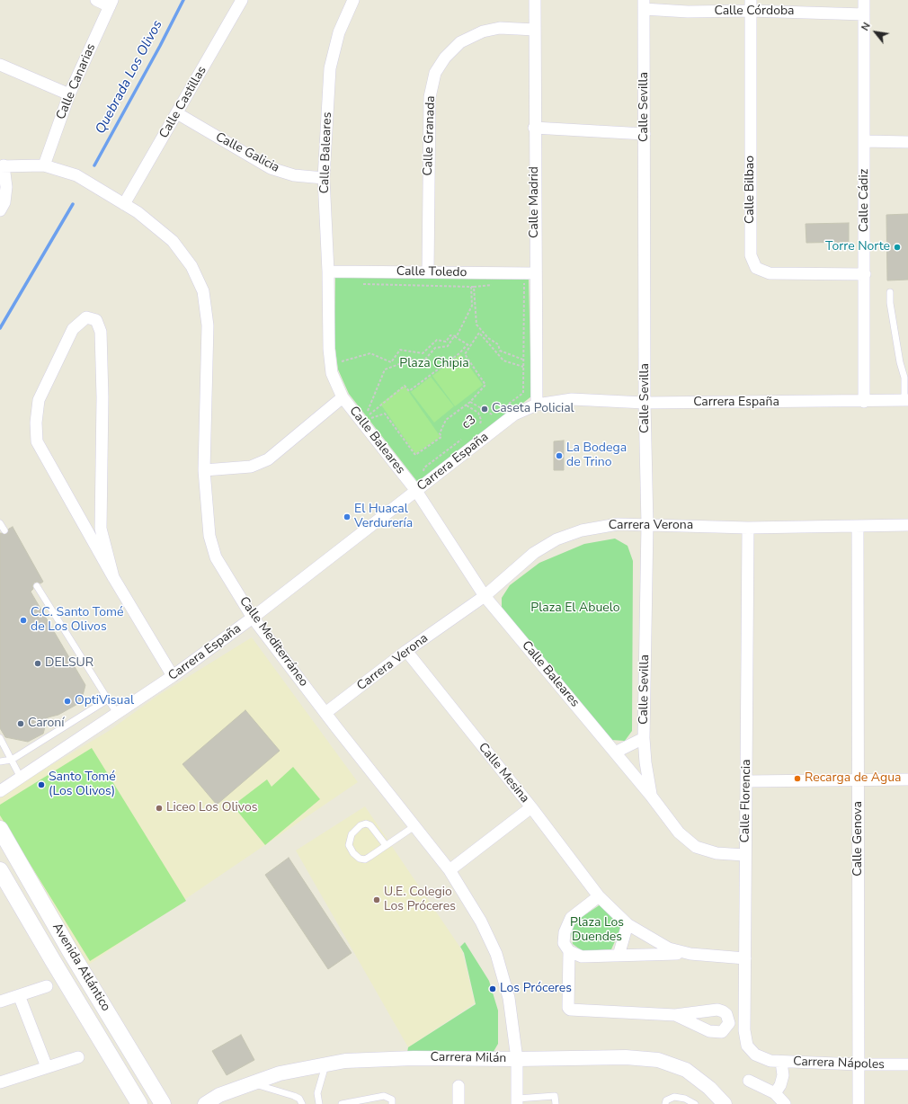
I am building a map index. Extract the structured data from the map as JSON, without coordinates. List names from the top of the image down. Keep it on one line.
{"streets":{"main road":["Avenida Atlántico"],"street":["Calle Córdoba","Calle Canarias","Calle Castillas","Calle Sevilla","Calle Granada","Calle Galicia","Calle Baleares","Calle Bilbao","Calle Cádiz","Calle Madrid","Calle Toledo","Carrera España","Carrera Verona","Calle Mediterráneo","Calle Mesina","Calle Florencia","Calle Genova","Carrera Milán","Carrera Nápoles"],"path":["c3"]},"crossings":[["Calle Córdoba","Calle Sevilla"],["Calle Córdoba","Calle Bilbao"],["Calle Córdoba","Calle Cádiz"],["Calle Canarias","Calle Mediterráneo"],["Calle Castillas","Calle Galicia"],["Calle Castillas","Calle Mediterráneo"],["Calle Sevilla","Calle Baleares"],["Calle Sevilla","Carrera España"],["Calle Sevilla","Carrera Verona"],["Calle Granada","Calle Madrid"],["Calle Granada","Calle Toledo"],["Calle Galicia","Calle Baleares"],["Calle Baleares","Calle Toledo"],["Calle Baleares","Carrera España"],["Calle Baleares","Carrera Verona"],["Calle Baleares","Calle Florencia"],["Calle Bilbao","Calle Cádiz"],["Calle Cádiz","Carrera España"],["Calle Madrid","Calle Toledo"],["Calle Madrid","Carrera España"],["Carrera España","Calle Mediterráneo"],["Carrera Verona","Calle Mediterráneo"],["Carrera Verona","Calle Mesina"],["Carrera Verona","Calle Florencia"],["Carrera Verona","Calle Genova"],["Calle Mediterráneo","Carrera Milán"],["Calle Mesina","Calle Florencia"],["Calle Florencia","Carrera Nápoles"],["Calle Genova","Carrera Nápoles"]],"water":["Quebrada Los Olivos"],"parks":["Plaza Chipia","Plaza El Abuelo","Plaza Los Duendes"],"places":["Torre Norte","Caseta Policial","La Bodega de Trino","El Huacal Verdurería","C.C. Santo Tomé de Los Olivos","DELSUR","OptiVisual","Caroní","Recarga de Agua","Santo Tomé (Los Olivos)","Liceo Los Olivos","U.E. Colegio Los Próceres","Los Próceres"],"north":"top left"}
